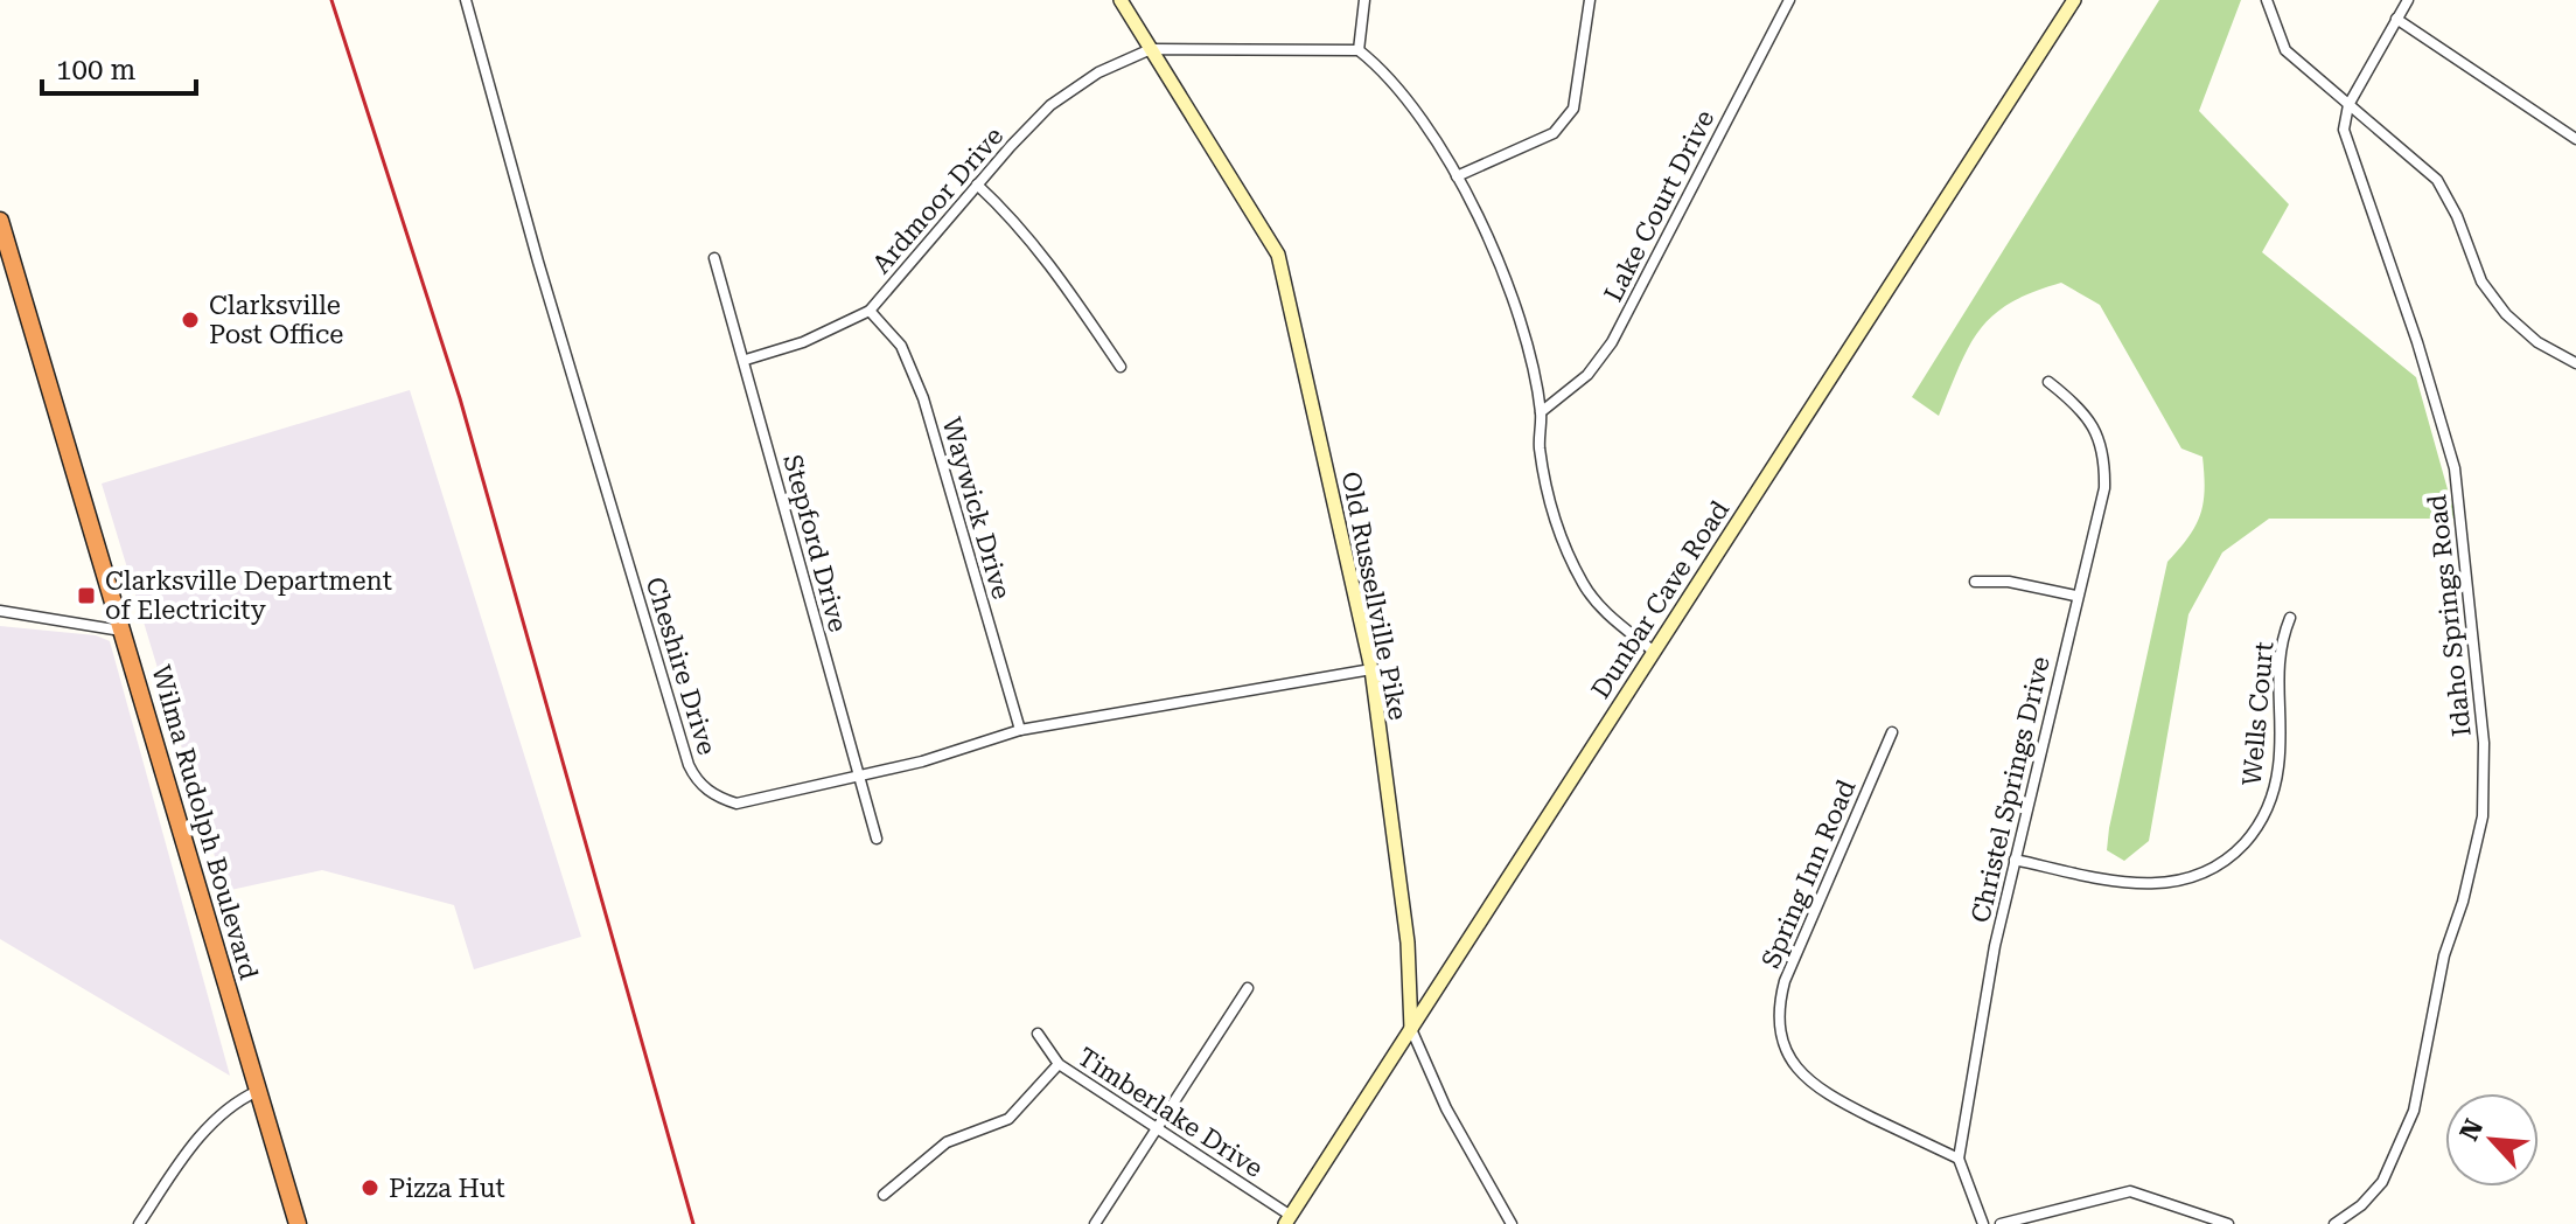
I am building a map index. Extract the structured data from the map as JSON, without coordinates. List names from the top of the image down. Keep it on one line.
{"streets":{"highway":["Wilma Rudolph Boulevard"],"main road":["Old Russellville Pike","Dunbar Cave Road"],"street":["Ardmoor Drive","Lake Court Drive","Waywick Drive","Stepford Drive","Idaho Springs Road","Cheshire Drive","Wells Court","Christel Springs Drive","Spring Inn Road","Timberlake Drive"]},"crossings":[["Ardmoor Drive","Waywick Drive"],["Ardmoor Drive","Stepford Drive"],["Ardmoor Drive","Old Russellville Pike"],["Waywick Drive","Cheshire Drive"],["Stepford Drive","Cheshire Drive"],["Old Russellville Pike","Dunbar Cave Road"],["Old Russellville Pike","Cheshire Drive"],["Dunbar Cave Road","Timberlake Drive"],["Wells Court","Christel Springs Drive"],["Christel Springs Drive","Spring Inn Road"]],"places":{"other":["Clarksville Post Office","Pizza Hut"],"transit":["Clarksville Department of Electricity"]},"scale_bar":"100 m","north":"top left"}
